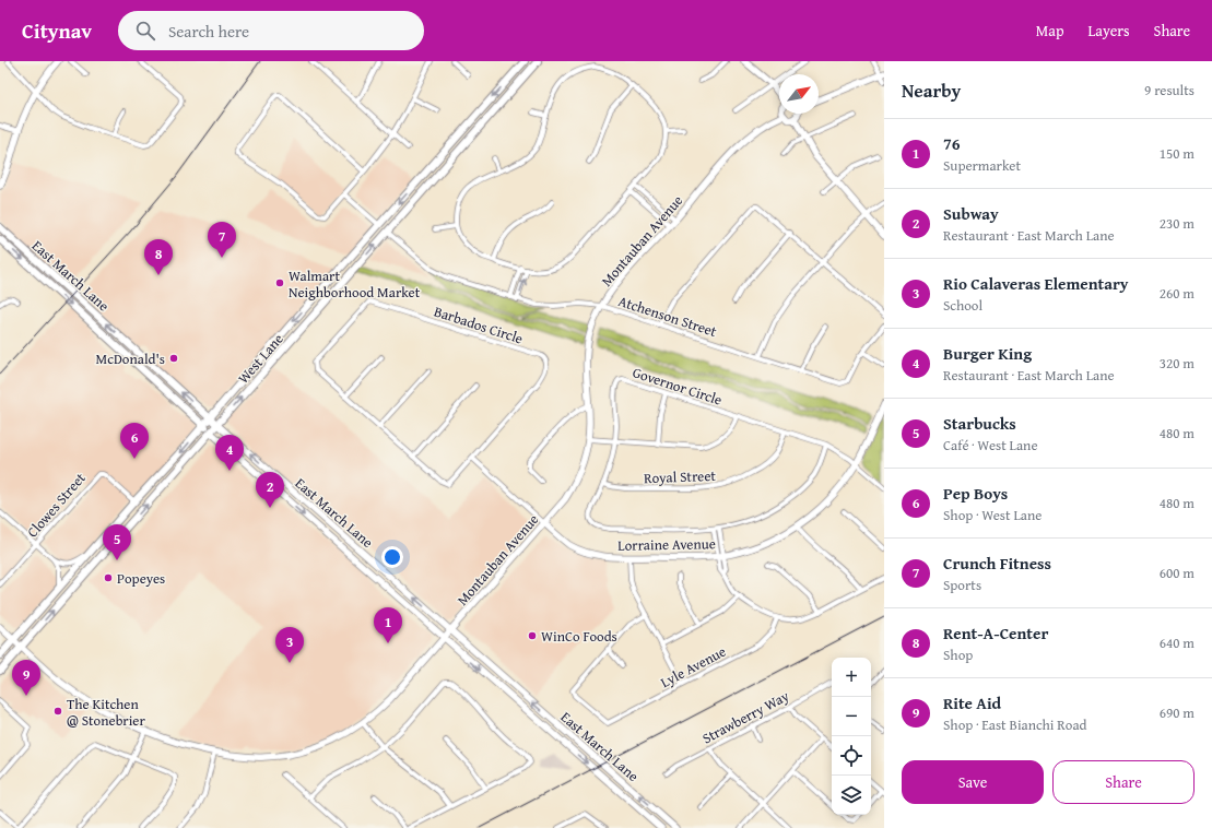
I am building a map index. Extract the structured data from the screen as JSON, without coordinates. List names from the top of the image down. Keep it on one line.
{"streets":{"main road":["Montauban Avenue","East March Lane","West Lane","Lorraine Avenue"],"street":["Atchenson Street","Barbados Circle","Governor Circle","Royal Street","Clowes Street","Lyle Avenue","Strawberry Way"]},"crossings":[["Montauban Avenue","East March Lane"],["Montauban Avenue","Atchenson Street"],["Montauban Avenue","West Lane"],["Montauban Avenue","Lorraine Avenue"],["East March Lane","West Lane"],["Atchenson Street","West Lane"],["West Lane","Clowes Street"],["Governor Circle","Royal Street"]],"places":["Walmart Neighborhood Market","McDonald's","Popeyes","WinCo Foods","The Kitchen @ Stonebrier"],"north":"top right","page":{"header":"Citynav","search":"Search here","nav":["Map","Layers","Share"],"heading":["Nearby","9 results"],"list":[{"mark":"1","name":"76","note":"Supermarket","value":"150 m"},{"mark":"2","name":"Subway","note":"Restaurant · East March Lane","value":"230 m"},{"mark":"3","name":"Rio Calaveras Elementary","note":"School","value":"260 m"},{"mark":"4","name":"Burger King","note":"Restaurant · East March Lane","value":"320 m"},{"mark":"5","name":"Starbucks","note":"Café · West Lane","value":"480 m"},{"mark":"6","name":"Pep Boys","note":"Shop · West Lane","value":"480 m"},{"mark":"7","name":"Crunch Fitness","note":"Sports","value":"600 m"},{"mark":"8","name":"Rent-A-Center","note":"Shop","value":"640 m"},{"mark":"9","name":"Rite Aid","note":"Shop · East Bianchi Road","value":"690 m"}],"pins":["7","8","6","4","2","5","1","3","9"],"map_buttons":["+","−"],"buttons":["Save","Share"]}}
